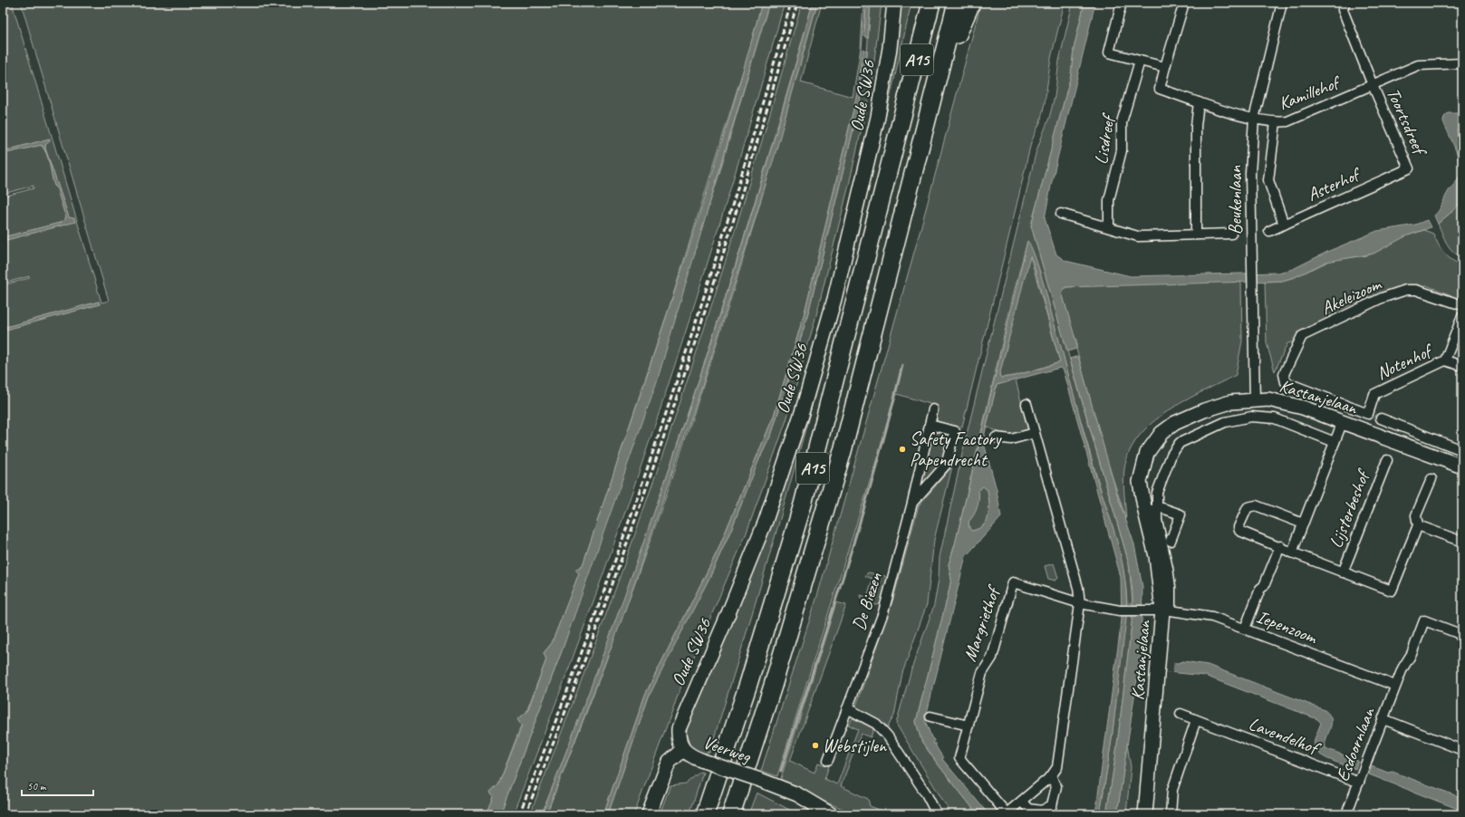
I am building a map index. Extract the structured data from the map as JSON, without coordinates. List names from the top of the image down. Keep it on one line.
{"streets":{"highway":["A15"],"street":["Kamillehof","Oude SW36","Toortsdreef","Lisdreef","Asterhof","Beukenlaan","Akeleizoom","Notenhof","Kastanjelaan","Lijsterbeshof","De Biezen","Margriethof","Iepenzoom","Lavendelhof","Esdoornlaan","Veerweg"]},"crossings":[["Kamillehof","Toortsdreef"],["Kamillehof","Beukenlaan"],["Oude SW36","Veerweg"],["Toortsdreef","Asterhof"],["Asterhof","Beukenlaan"],["Beukenlaan","Kastanjelaan"],["Akeleizoom","Kastanjelaan"],["Notenhof","Kastanjelaan"],["Kastanjelaan","Lijsterbeshof"],["Kastanjelaan","Margriethof"],["Kastanjelaan","Iepenzoom"],["Margriethof","Iepenzoom"],["Iepenzoom","Esdoornlaan"],["Lavendelhof","Esdoornlaan"]],"places":["Safety Factory Papendrecht","Webstijlen"],"scale_bar":"50 m"}
